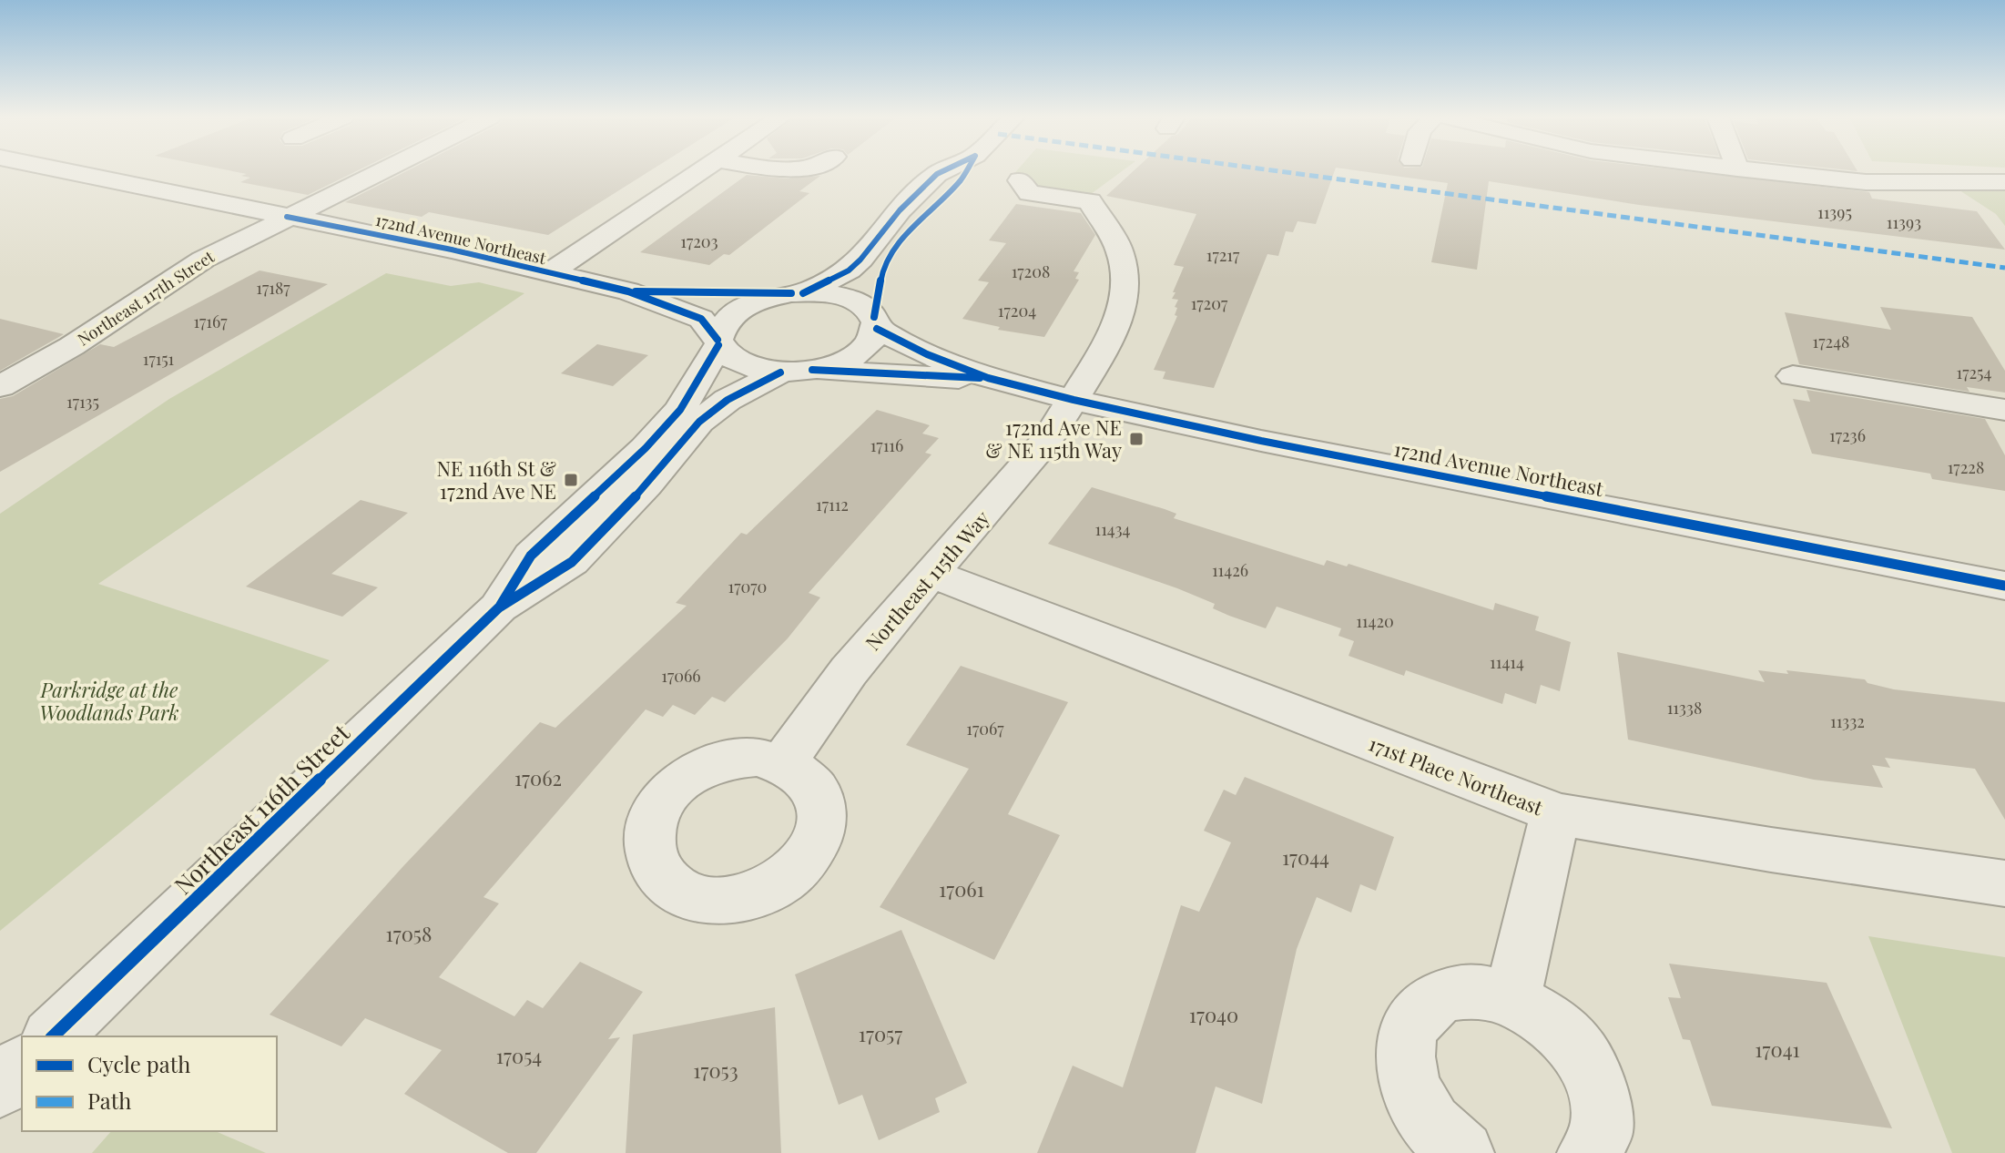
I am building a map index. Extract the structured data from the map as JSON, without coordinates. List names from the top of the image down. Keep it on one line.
{"streets":{"street":["172nd Avenue Northeast","Northeast 117th Street","Northeast 115th Way","171st Place Northeast","Northeast 116th Street"]},"crossings":[["172nd Avenue Northeast","Northeast 117th Street"],["172nd Avenue Northeast","Northeast 115th Way"],["172nd Avenue Northeast","Northeast 116th Street"],["Northeast 115th Way","171st Place Northeast"]],"parks":["Parkridge at the Woodlands Park"],"places":{"transit":["172nd Ave NE & NE 115th Way","NE 116th St & 172nd Ave NE"]},"house_numbers":["11395","11393","17203","17217","17208","17187","17207","17204","17167","17248","17151","17254","17135","17236","17116","17228","17112","11434","11426","17070","11420","11414","17066","11338","11332","17067","17062","17044","17061","17058","17040","17057","17041","17054","17053"],"legend":["Cycle path","Path"]}
